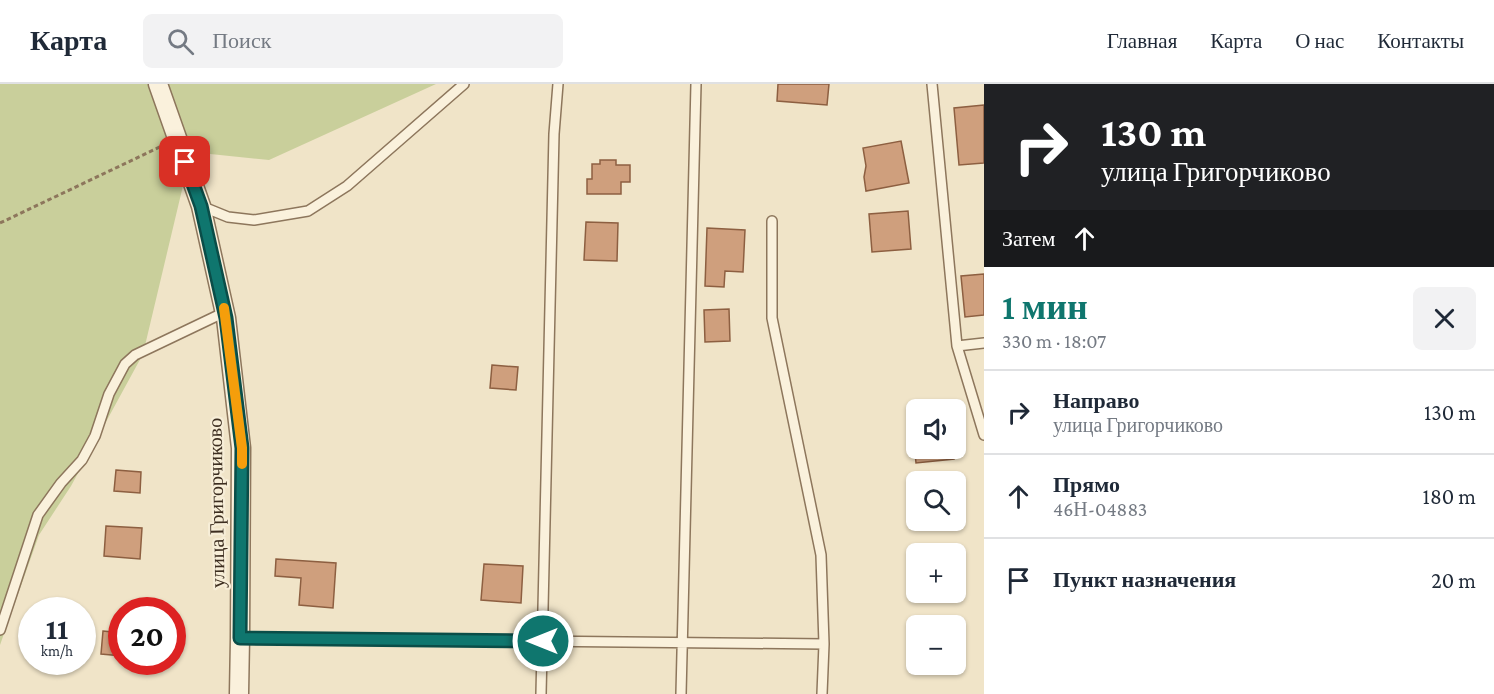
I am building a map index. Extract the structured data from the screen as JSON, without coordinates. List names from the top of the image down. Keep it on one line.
{"streets":{"street":["улица Григорчиково"]},"page":{"header":"Карта","search":"Поиск","nav":["Главная","Карта","О нас","Контакты"],"turn":["130 m","улица Григорчиково"],"then":"Затем","heading":["1 мин","330 m · 18:07"],"list":[{"name":"Направо","note":"улица Григорчиково","value":"130 m"},{"name":"Прямо","note":"46Н-04883","value":"180 m"},{"name":"Пункт назначения","value":"20 m"}],"map_buttons":["+","−"],"speed":"11 km/h","limit":"20"}}
